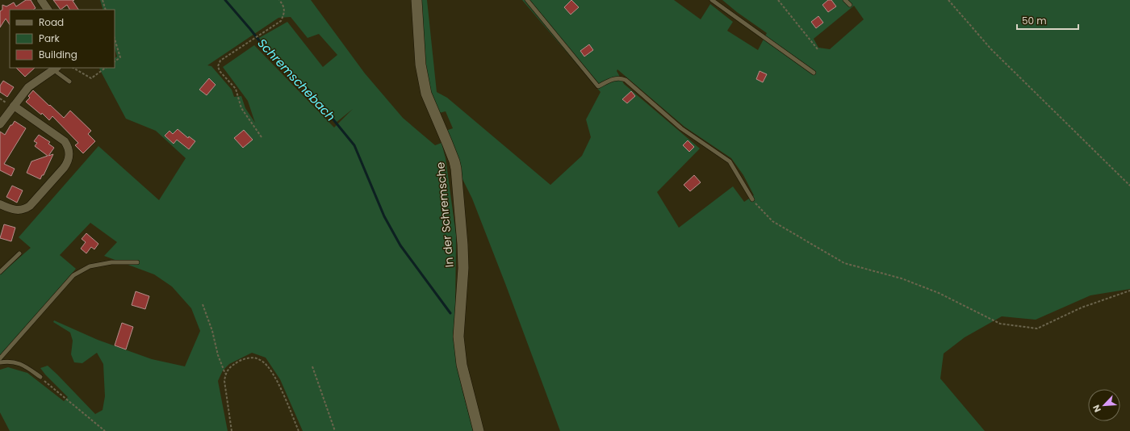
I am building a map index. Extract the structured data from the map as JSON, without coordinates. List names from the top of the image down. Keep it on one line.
{"streets":{"street":["In der Schremsche"]},"water":["Schremschebach"],"legend":["Road","Park","Building"],"scale_bar":"50 m","north":"bottom left"}
